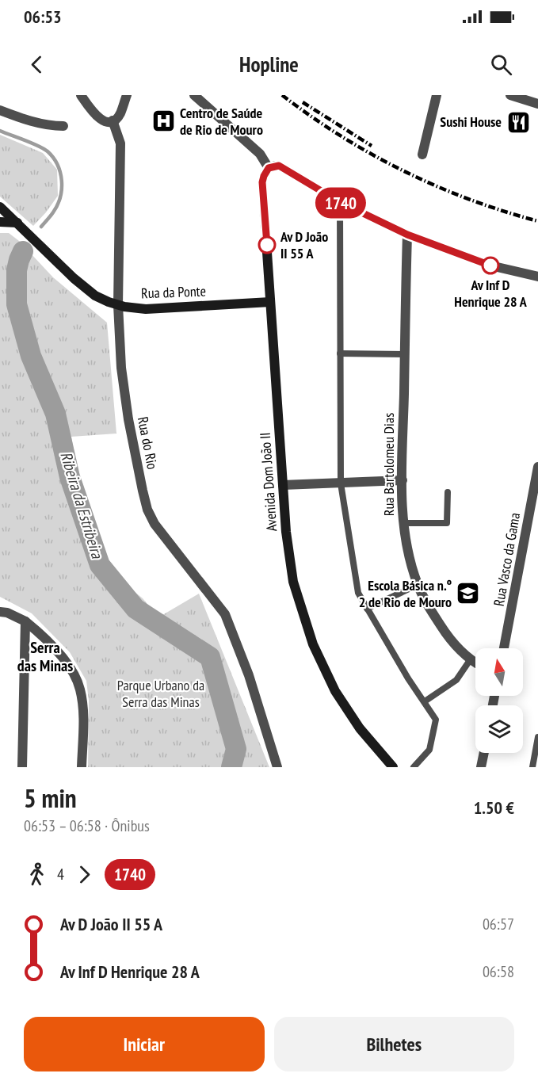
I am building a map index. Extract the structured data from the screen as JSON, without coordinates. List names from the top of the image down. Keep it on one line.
{"streets":{"street":["Rua da Ponte","Rua do Rio","Rua Bartolomeu Dias","Avenida Dom João II","Rua Vasco da Gama"]},"crossings":[["Rua da Ponte","Rua do Rio"],["Rua da Ponte","Avenida Dom João II"]],"districts":["Serra das Minas"],"water":["Ribeira da Estribeira"],"parks":["Parque Urbano da Serra das Minas"],"places":{"hospital":["Centro de Saúde de Rio de Mouro"],"restaurant":["Sushi House"],"other":["Av D João II 55 A","Av Inf D Henrique 28 A"],"school or university":["Escola Básica n.º 2 de Rio de Mouro"]},"lines":["bus line 1740"],"north":"top","page":{"status":"06:53","header":"Hopline","on_map":"1740","heading":["5 min","06:53 – 06:58 · Ônibus","1.50 €"],"legs":["4","1740"],"list":[{"name":"Av D João II 55 A","value":"06:57"},{"name":"Av Inf D Henrique 28 A","value":"06:58"}],"buttons":["Iniciar","Bilhetes"]}}
